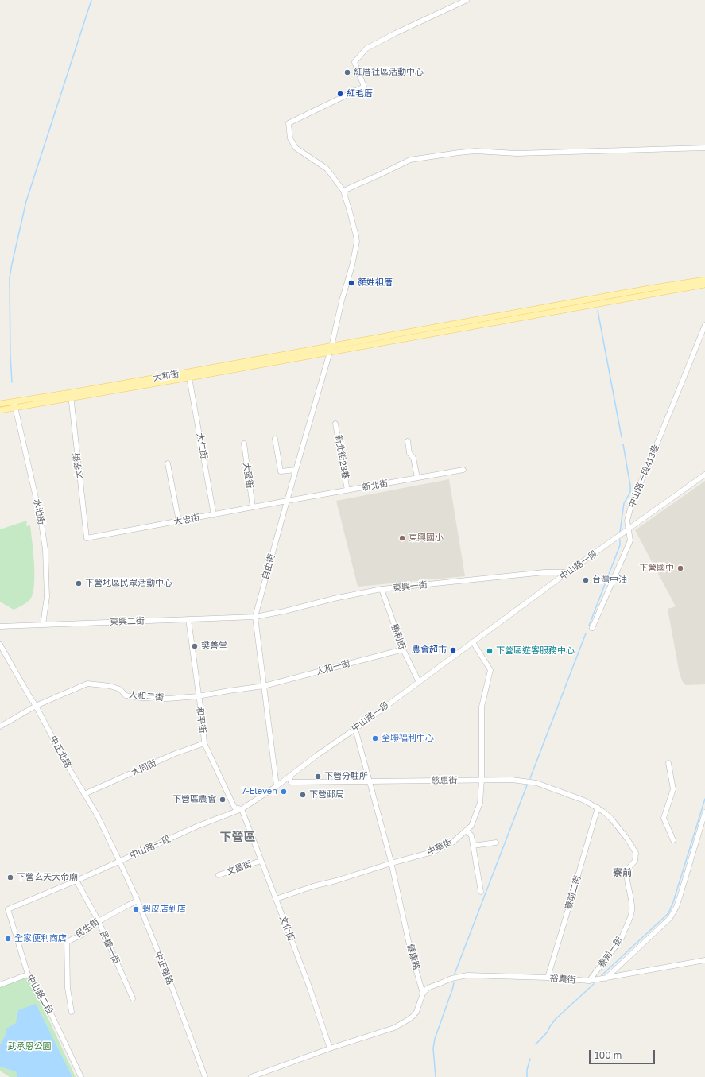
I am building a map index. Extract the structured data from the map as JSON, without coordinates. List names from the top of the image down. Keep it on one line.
{"streets":{"main road":["大和街"],"street":["大仁街","新北街23巷","大孝街","大愛街","中山路一段413巷","新北街","水池街","大忠街","中山路一段","自由街","東興一街","東興二街","勝利街","人和一街","人和二街","和平街","中正北路","大同街","慈惠街","中華街","文昌街","寮前二街","民生街","文化街","民權一街","寮前一街","健康路","中正南路","裕農街","中山路二段"]},"crossings":[["大和街","大仁街"],["大和街","大孝街"],["大和街","水池街"],["大和街","自由街"],["大仁街","大忠街"],["新北街23巷","新北街"],["大孝街","大忠街"],["大愛街","大忠街"],["中山路一段413巷","中山路一段"],["新北街","大忠街"],["新北街","自由街"],["水池街","東興二街"],["大忠街","自由街"],["中山路一段","自由街"],["中山路一段","東興一街"],["中山路一段","勝利街"],["中山路一段","和平街"],["中山路一段","中正北路"],["中山路一段","慈惠街"],["中山路一段","中華街"],["中山路一段","文化街"],["中山路一段","民權一街"],["中山路一段","健康路"],["中山路一段","中正南路"],["中山路一段","中山路二段"],["自由街","東興一街"],["自由街","東興二街"],["自由街","人和一街"],["自由街","人和二街"],["東興一街","東興二街"],["東興一街","勝利街"],["東興二街","和平街"],["勝利街","人和一街"],["人和一街","人和二街"],["人和二街","和平街"],["人和二街","中正北路"],["和平街","大同街"],["和平街","文化街"],["中正北路","大同街"],["中正北路","中正南路"],["慈惠街","中華街"],["慈惠街","寮前二街"],["慈惠街","寮前一街"],["慈惠街","健康路"],["中華街","文化街"],["中華街","健康路"],["文昌街","文化街"],["寮前二街","寮前一街"],["寮前二街","裕農街"],["民生街","民權一街"],["民生街","中正南路"],["寮前一街","裕農街"],["健康路","裕農街"]],"districts":["下營區","寮前"],"parks":["武承恩公園"],"places":["紅厝社區活動中心","紅毛厝","顏姓祖厝","東興國小","下營國中","台灣中油","下營地區民眾活動中心","樊善堂","農會超市","下營區遊客服務中心","全聯福利中心","下營分駐所","7-Eleven","下營郵局","下營區農會","下營玄天大帝廟","蝦皮店到店","全家便利商店"],"scale_bar":"100 m"}
